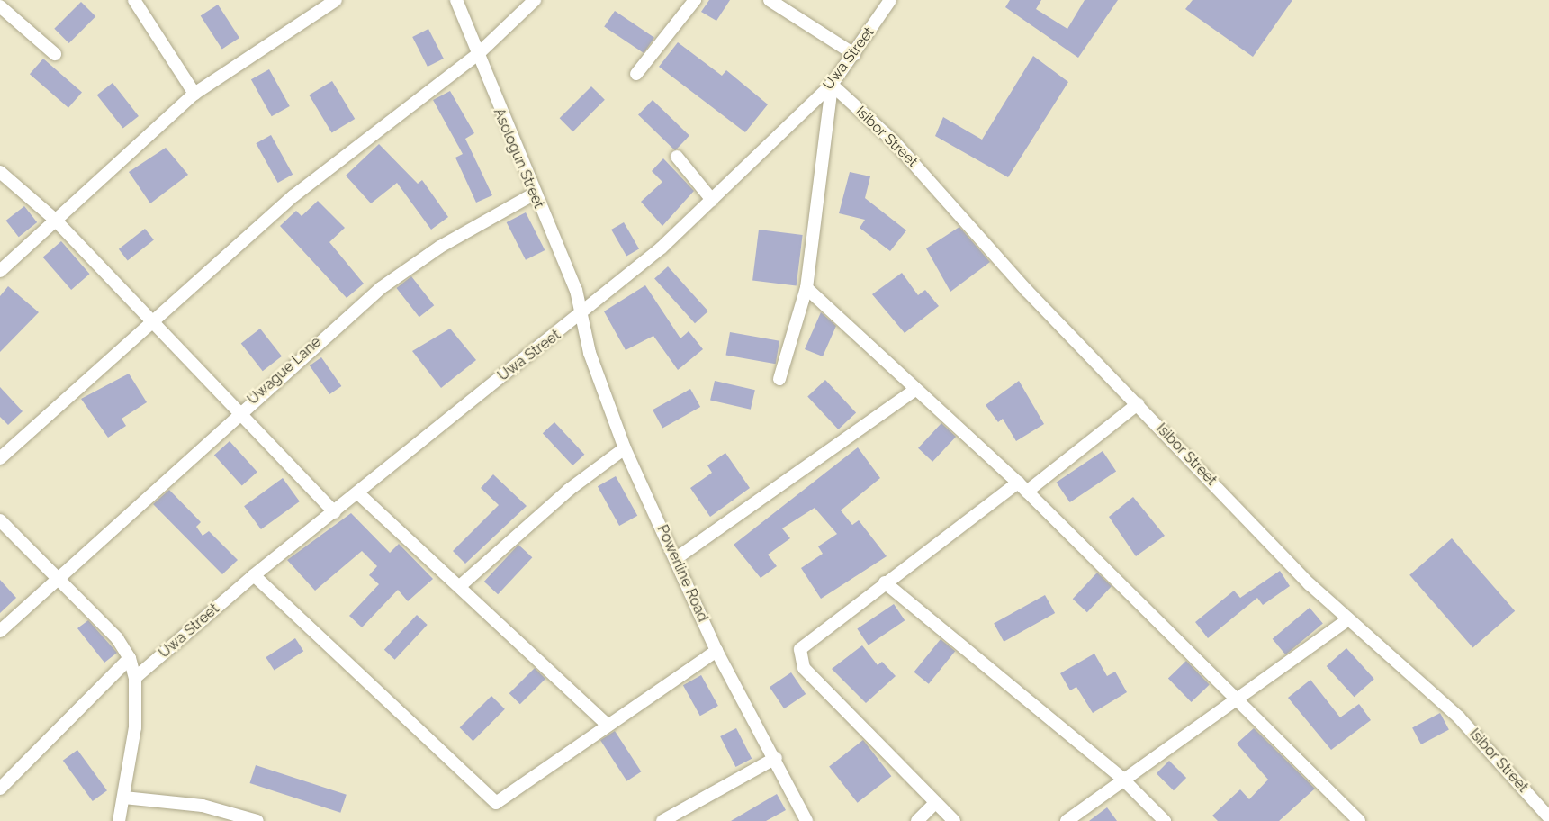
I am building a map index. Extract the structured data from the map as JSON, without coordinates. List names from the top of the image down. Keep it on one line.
{"streets":{"street":["Uwa Street","Isibor Street","Asologun Street","Uwague Lane","Powerline Road"]},"crossings":[["Uwa Street","Isibor Street"],["Uwa Street","Asologun Street"],["Uwa Street","Powerline Road"],["Asologun Street","Uwague Lane"],["Asologun Street","Powerline Road"]]}
